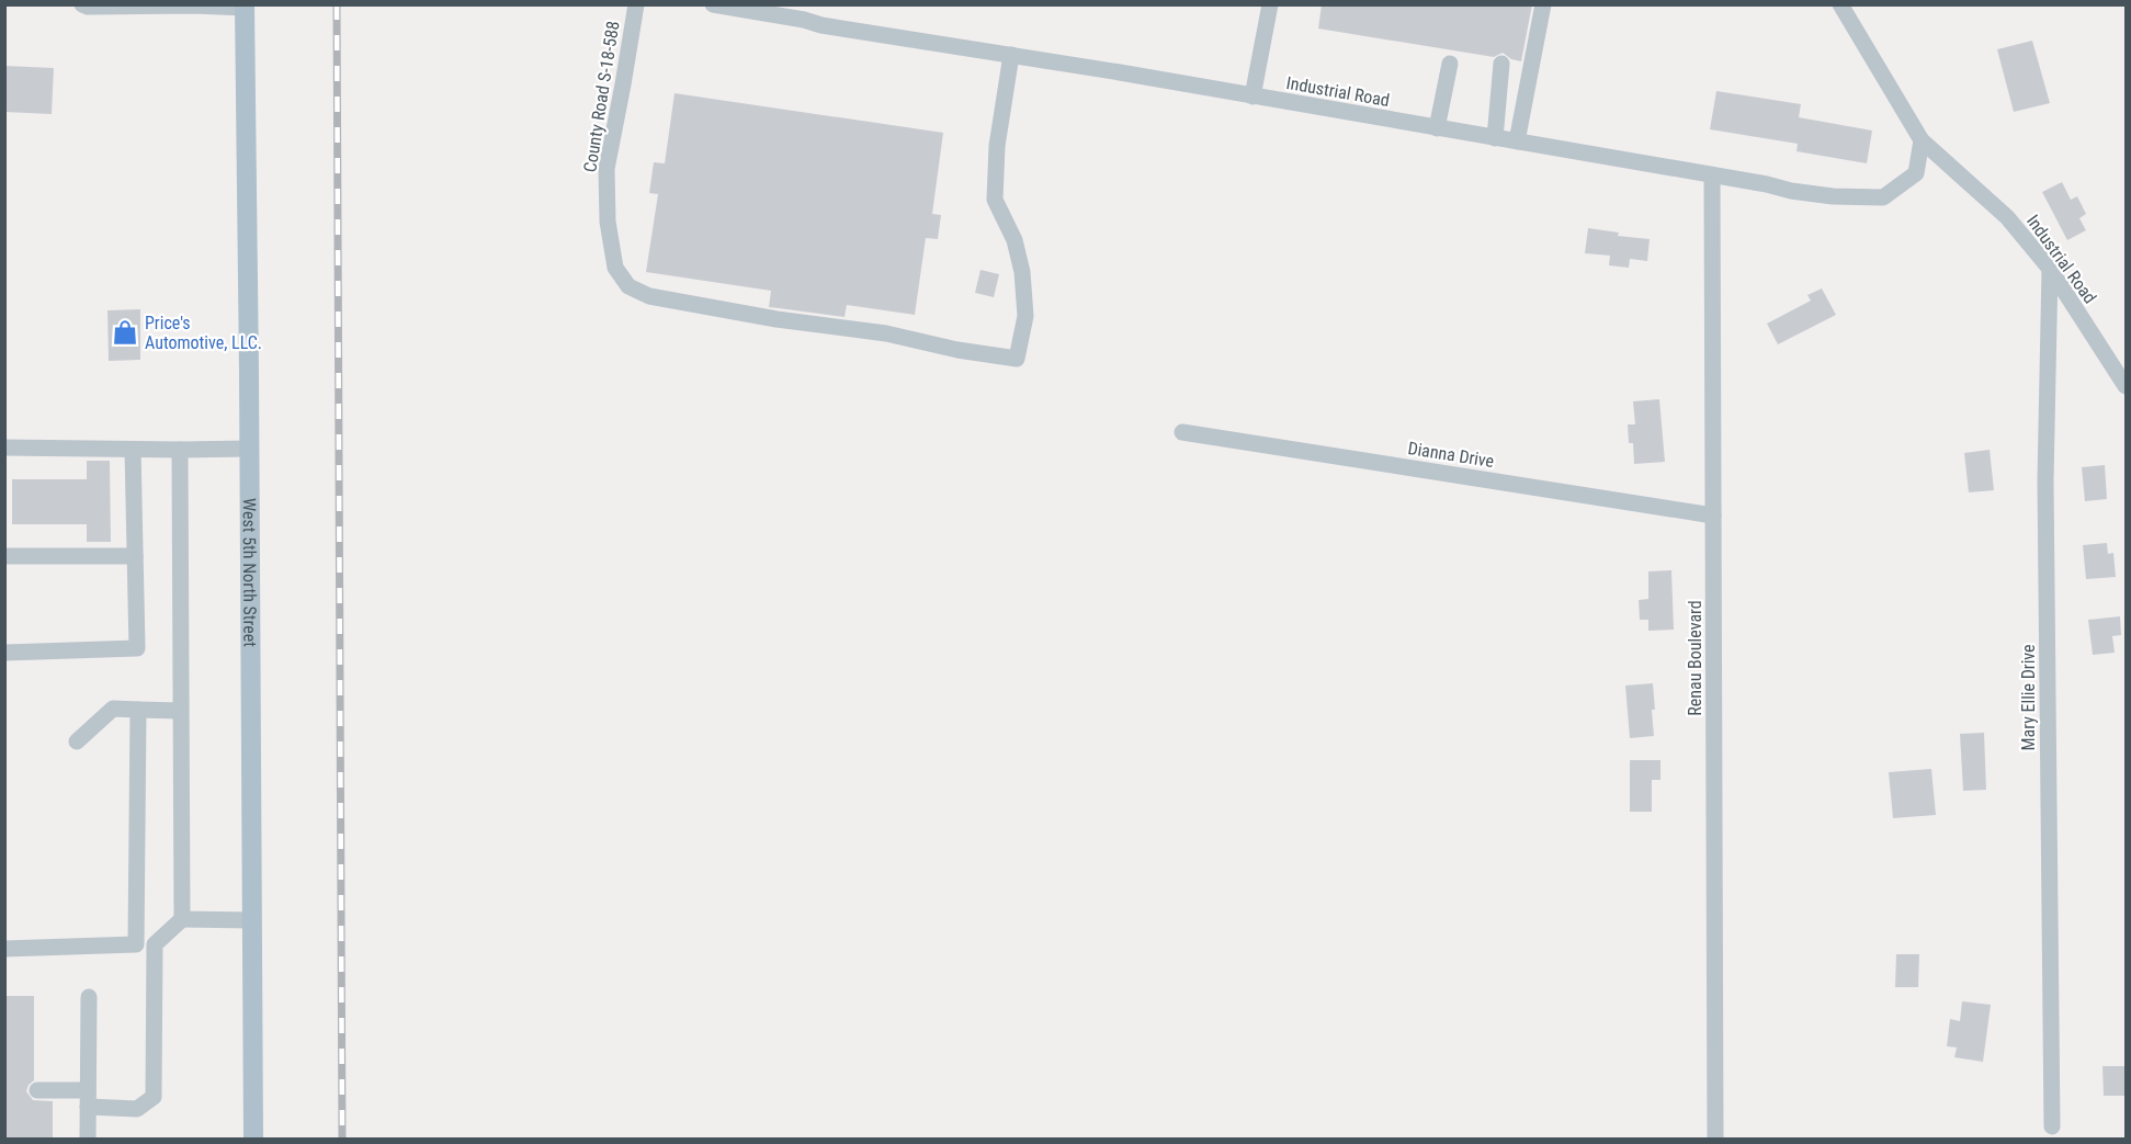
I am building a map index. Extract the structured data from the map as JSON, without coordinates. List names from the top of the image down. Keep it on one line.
{"streets":{"main road":["West 5th North Street"],"street":["Industrial Road","County Road S-18-588","Dianna Drive","Renau Boulevard","Mary Ellie Drive"]},"crossings":[["Industrial Road","County Road S-18-588"],["Industrial Road","Renau Boulevard"],["Industrial Road","Mary Ellie Drive"],["Dianna Drive","Renau Boulevard"]],"places":{"shop":["Price's Automotive, LLC."]}}
